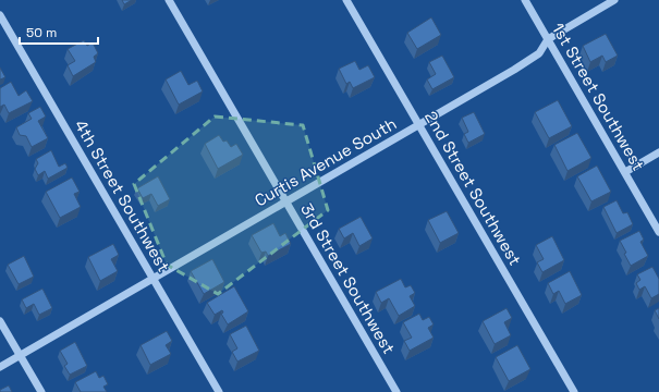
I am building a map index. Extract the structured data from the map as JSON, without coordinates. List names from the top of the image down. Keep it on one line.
{"streets":{"street":["1st Street Southwest","Curtis Avenue South","2nd Street Southwest","4th Street Southwest","3rd Street Southwest"]},"crossings":[["1st Street Southwest","Curtis Avenue South"],["Curtis Avenue South","2nd Street Southwest"],["Curtis Avenue South","4th Street Southwest"],["Curtis Avenue South","3rd Street Southwest"]],"scale_bar":"50 m"}
